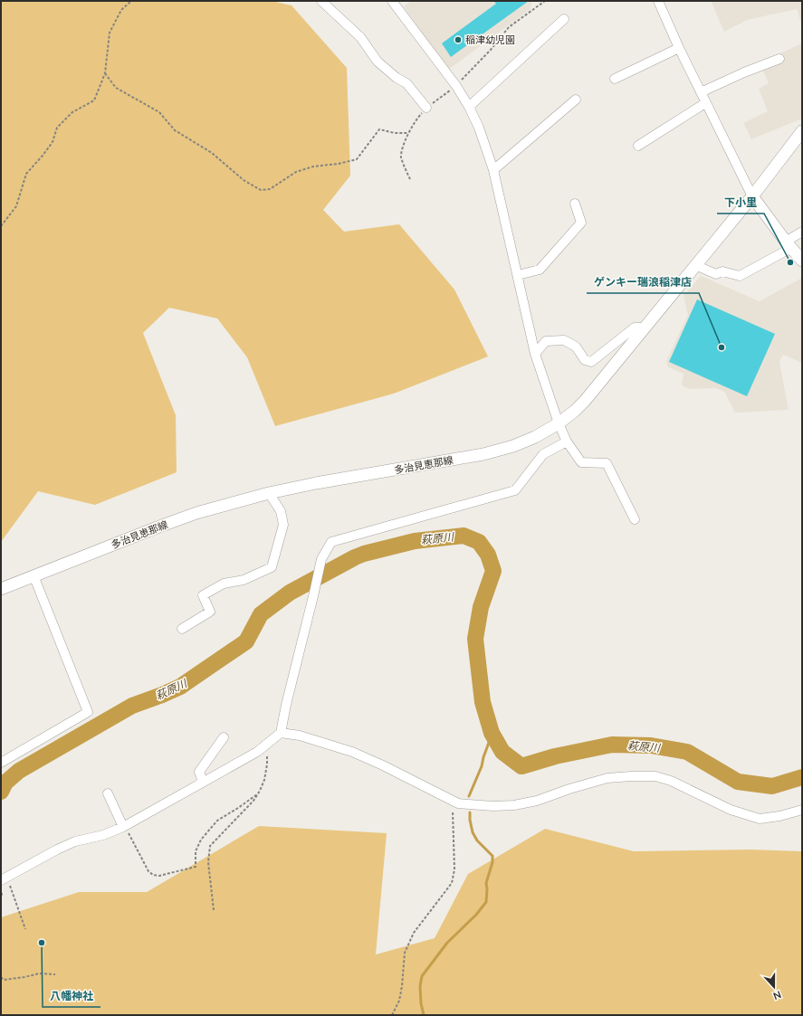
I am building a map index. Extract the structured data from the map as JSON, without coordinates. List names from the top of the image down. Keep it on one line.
{"streets":{"main road":["多治見恵那線"]},"water":["萩原川"],"places":["稲津幼児園","下小里","ゲンキー瑞浪稲津店","八幡神社"],"north":"bottom"}
